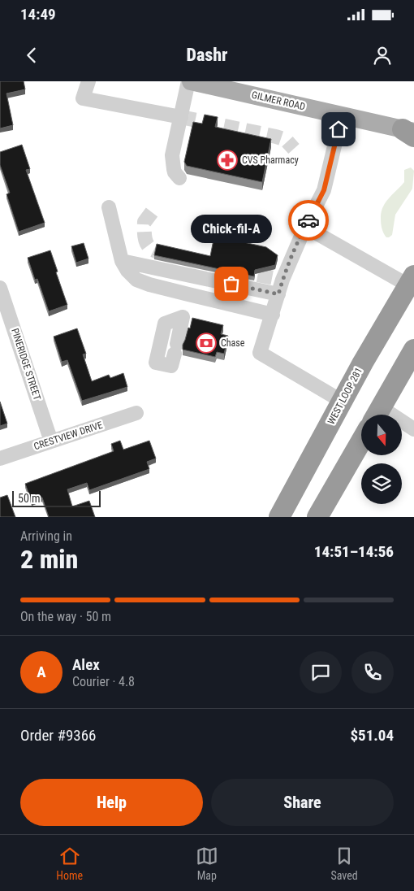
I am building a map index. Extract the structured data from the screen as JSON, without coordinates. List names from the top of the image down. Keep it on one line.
{"streets":{"highway":["WEST LOOP 281"],"main road":["GILMER ROAD"],"street":["PINERIDGE STREET","CRESTVIEW DRIVE"]},"crossings":[["PINERIDGE STREET","CRESTVIEW DRIVE"]],"places":{"pharmacy":["CVS Pharmacy"],"other":["Chick-fil-A"],"bank":["Chase"]},"scale_bar":"50 m","north":"bottom","page":{"status":"14:49","header":"Dashr","bubble":"Chick-fil-A","scale":"50 m","heading":["2 min","Arriving in","14:51–14:56"],"panel":["Alex","Courier · 4.8","Order #9366","$51.04"],"bar":"On the way · 50 m","round":"A","buttons":["Help","Share"],"tabs":["Home","Map","Saved"]}}
